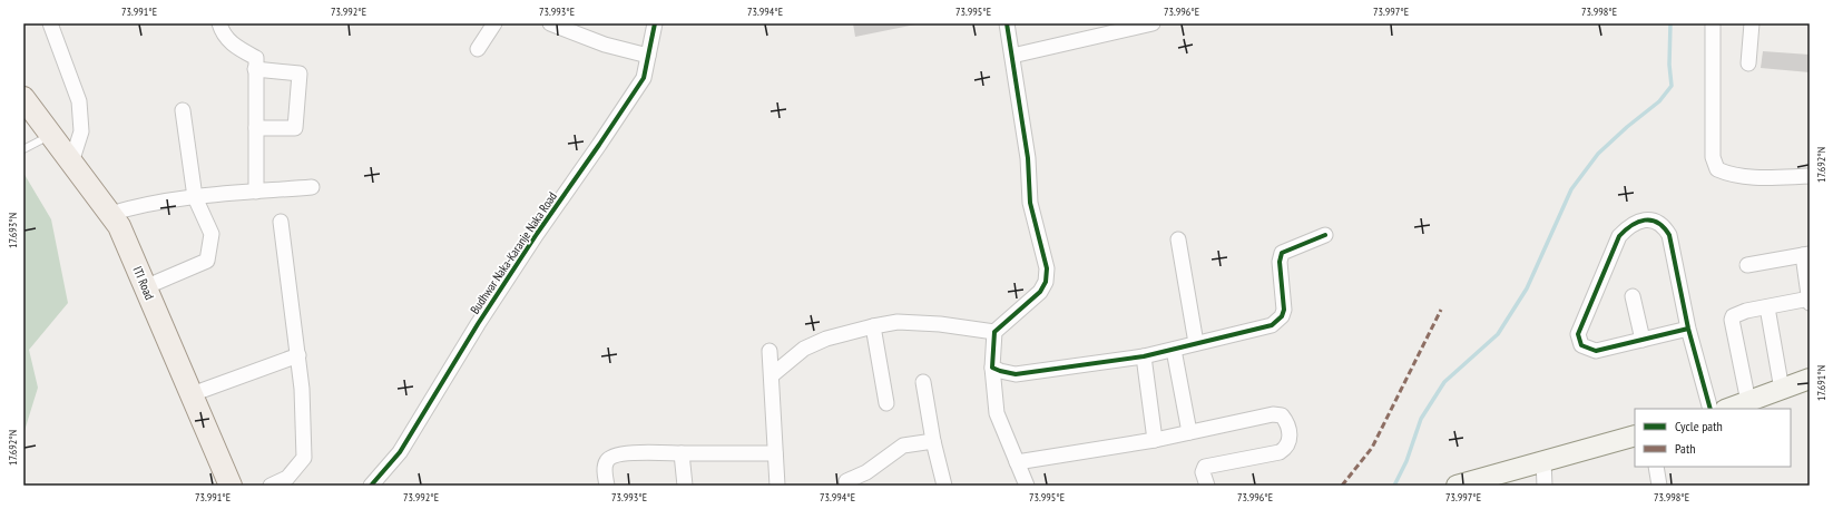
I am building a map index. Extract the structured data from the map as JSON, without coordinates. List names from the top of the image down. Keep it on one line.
{"streets":{"main road":["ITI Road"],"street":["Budhwar Naka-Karanje Naka Road"]},"legend":["Cycle path","Path"],"coordinates":["73.991°E","73.992°E","73.993°E","73.994°E","73.995°E","73.996°E","73.997°E","73.998°E","17.692°N","17.693°N","17.691°N"]}
